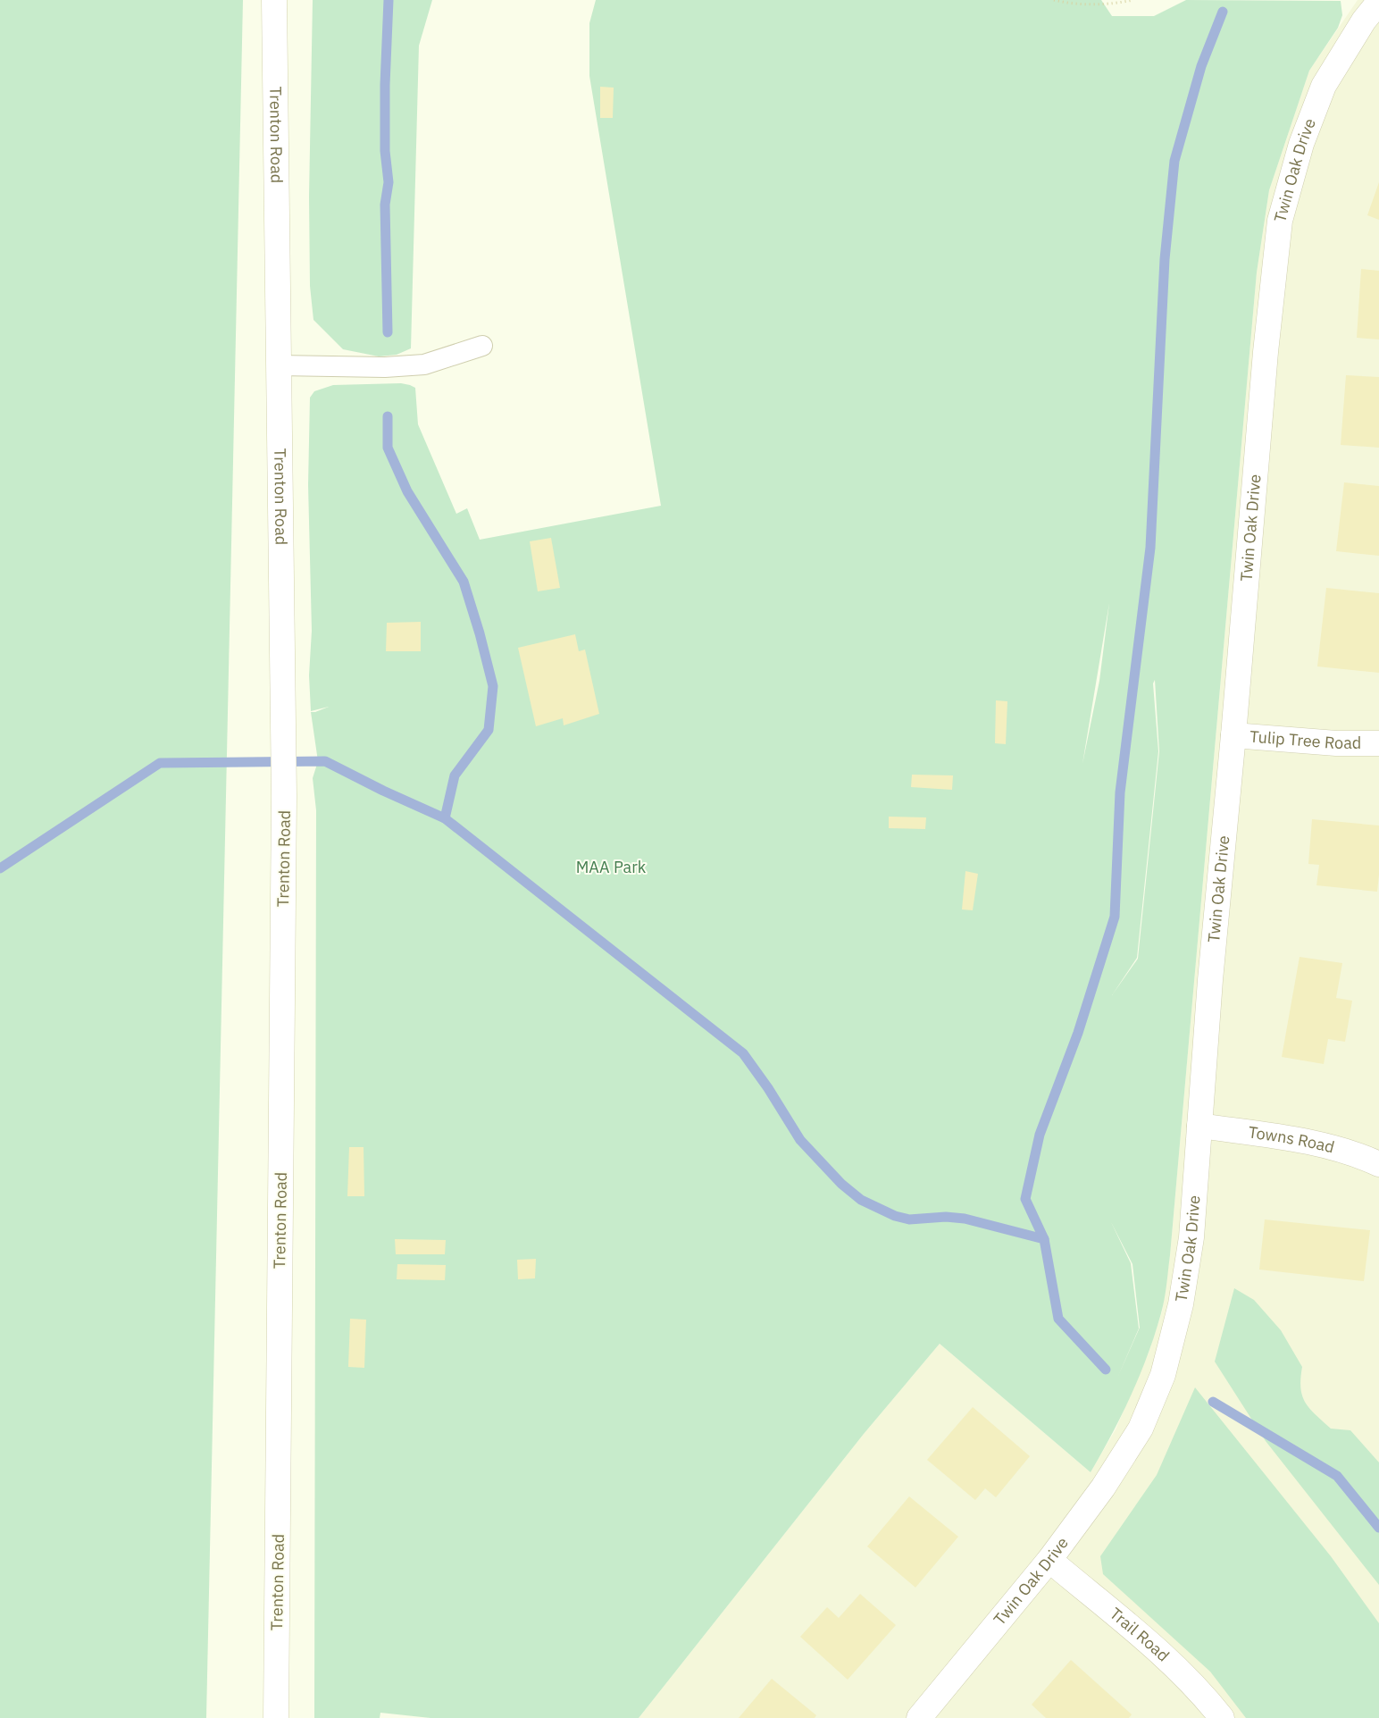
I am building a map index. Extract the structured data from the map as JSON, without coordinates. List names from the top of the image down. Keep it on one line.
{"streets":{"street":["Trenton Road","Twin Oak Drive","Tulip Tree Road","Towns Road","Trail Road"]},"crossings":[["Twin Oak Drive","Tulip Tree Road"],["Twin Oak Drive","Towns Road"],["Twin Oak Drive","Trail Road"]],"parks":["MAA Park"]}
